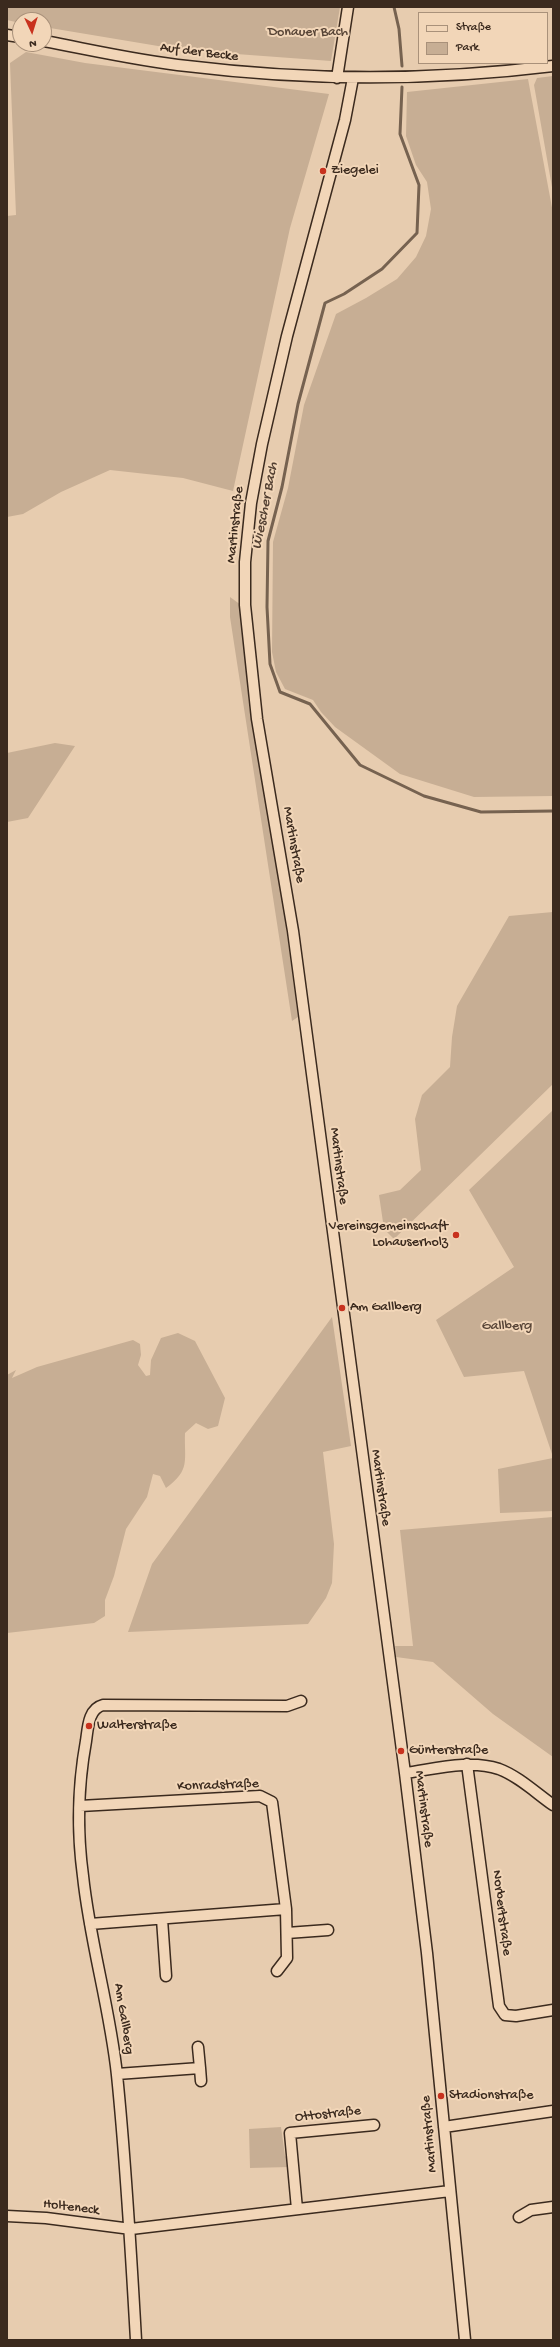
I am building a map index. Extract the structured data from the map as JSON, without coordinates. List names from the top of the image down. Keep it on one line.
{"streets":{"street":["Auf der Becke","Martinstraße","Konradstraße","Norbertstraße","Am Gallberg","Ottostraße","Holteneck"]},"crossings":[["Auf der Becke","Martinstraße"],["Konradstraße","Am Gallberg"],["Am Gallberg","Holteneck"]],"water":["Wiescher Bach"],"parks":["Donauer Bach","Gallberg"],"places":["Ziegelei","Vereinsgemeinschaft Lohauserholz","Am Gallberg","Walterstraße","Günterstraße","Stadionstraße"],"legend":["Straße","Park"],"north":"bottom"}
